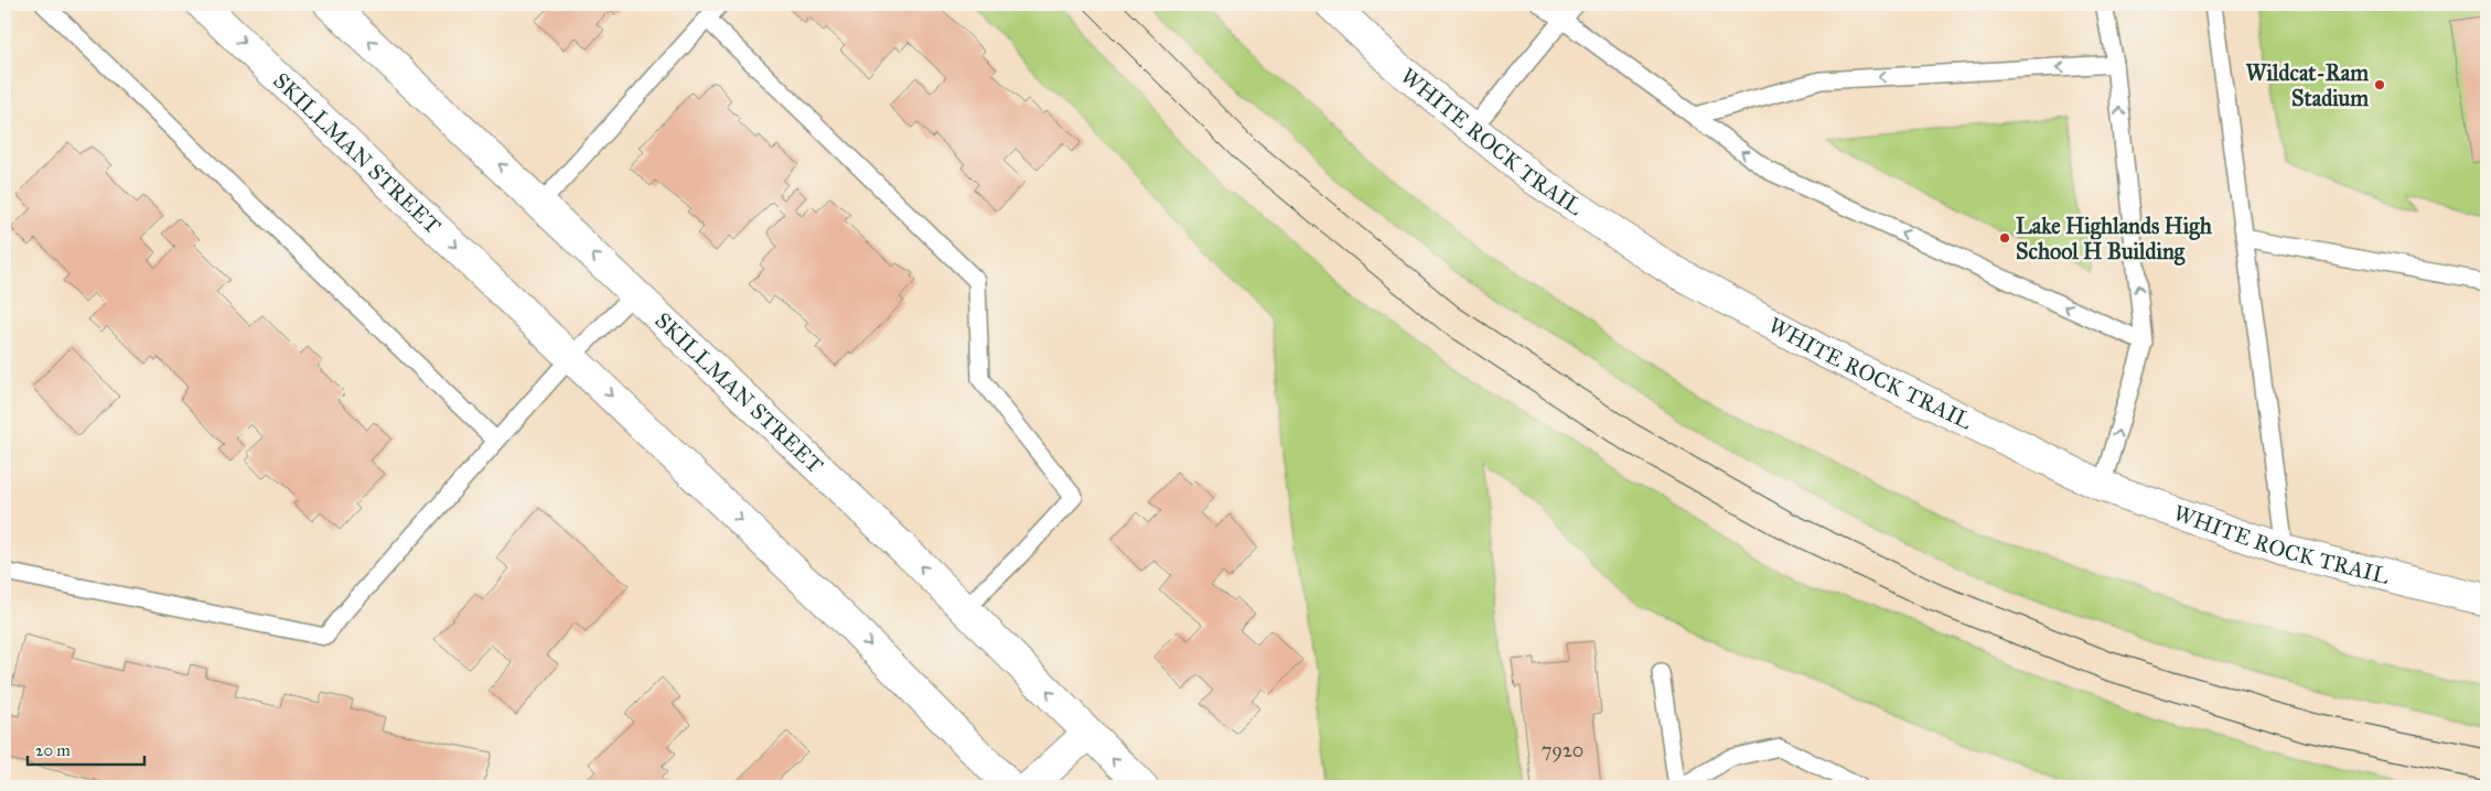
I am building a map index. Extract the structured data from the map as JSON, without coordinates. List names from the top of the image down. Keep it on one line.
{"streets":{"main road":["WHITE ROCK TRAIL","SKILLMAN STREET"]},"places":["Wildcat-Ram Stadium","Lake Highlands High School H Building"],"house_numbers":["7920"],"scale_bar":"20 m"}
